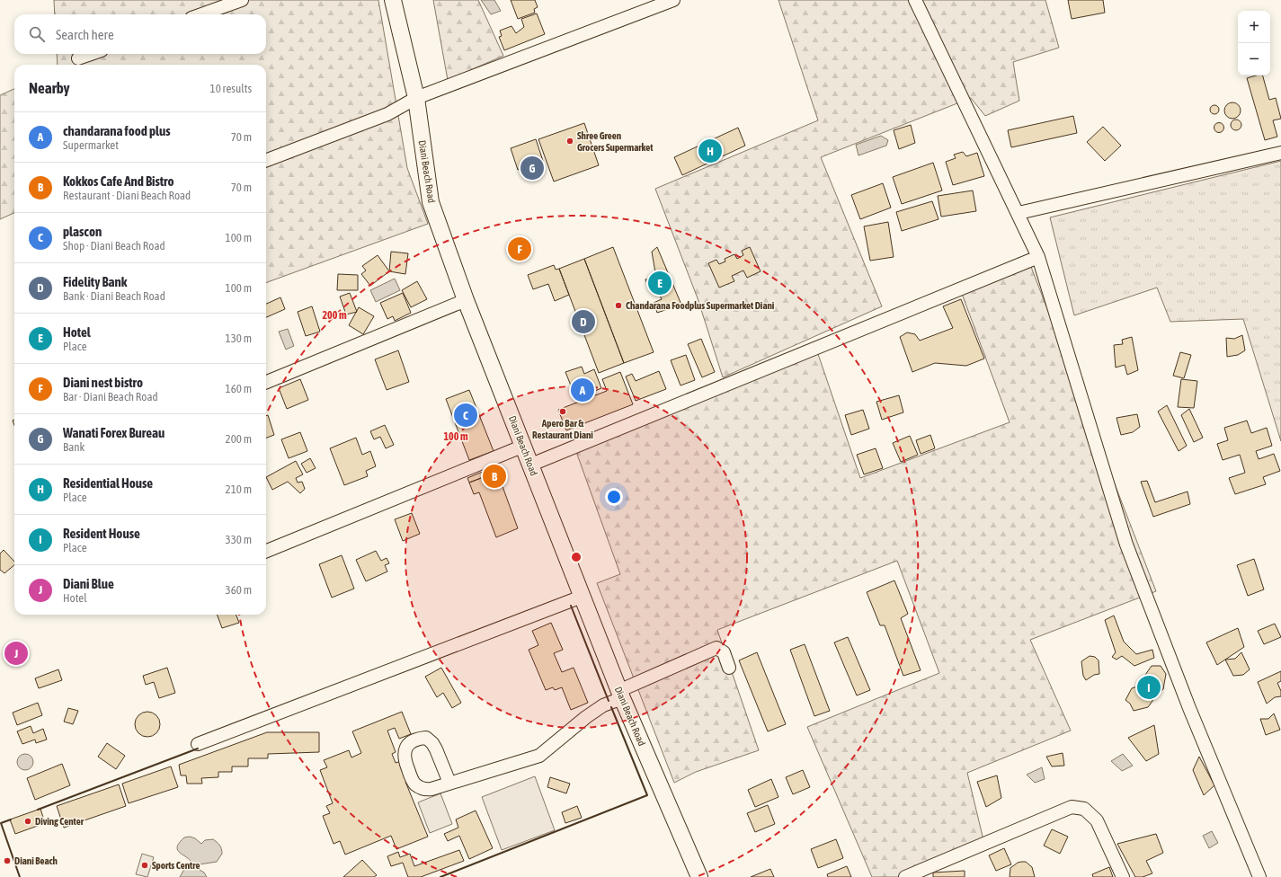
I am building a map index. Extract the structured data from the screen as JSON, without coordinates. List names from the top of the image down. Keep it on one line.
{"streets":{"main road":["Diani Beach Road"]},"places":["Shree Green Grocers Supermarket","Chandarana Foodplus Supermarket Diani","Apero Bar & Restaurant Diani","Diving Center","Diani Beach","Sports Centre"],"page":{"map_buttons":["+","−"],"search":"Search here","heading":["Nearby","10 results"],"list":[{"mark":"A","name":"chandarana food plus","note":"Supermarket","value":"70 m"},{"mark":"B","name":"Kokkos Cafe And Bistro","note":"Restaurant · Diani Beach Road","value":"70 m"},{"mark":"C","name":"plascon","note":"Shop · Diani Beach Road","value":"100 m"},{"mark":"D","name":"Fidelity Bank","note":"Bank · Diani Beach Road","value":"100 m"},{"mark":"E","name":"Hotel","note":"Place","value":"130 m"},{"mark":"F","name":"Diani nest bistro","note":"Bar · Diani Beach Road","value":"160 m"},{"mark":"G","name":"Wanati Forex Bureau","note":"Bank","value":"200 m"},{"mark":"H","name":"Residential House","note":"Place","value":"210 m"},{"mark":"I","name":"Resident House","note":"Place","value":"330 m"},{"mark":"J","name":"Diani Blue","note":"Hotel","value":"360 m"}],"pins":["H","G","F","E","D","A","C","B","J","I"]},"rings":["200 m","100 m"]}
